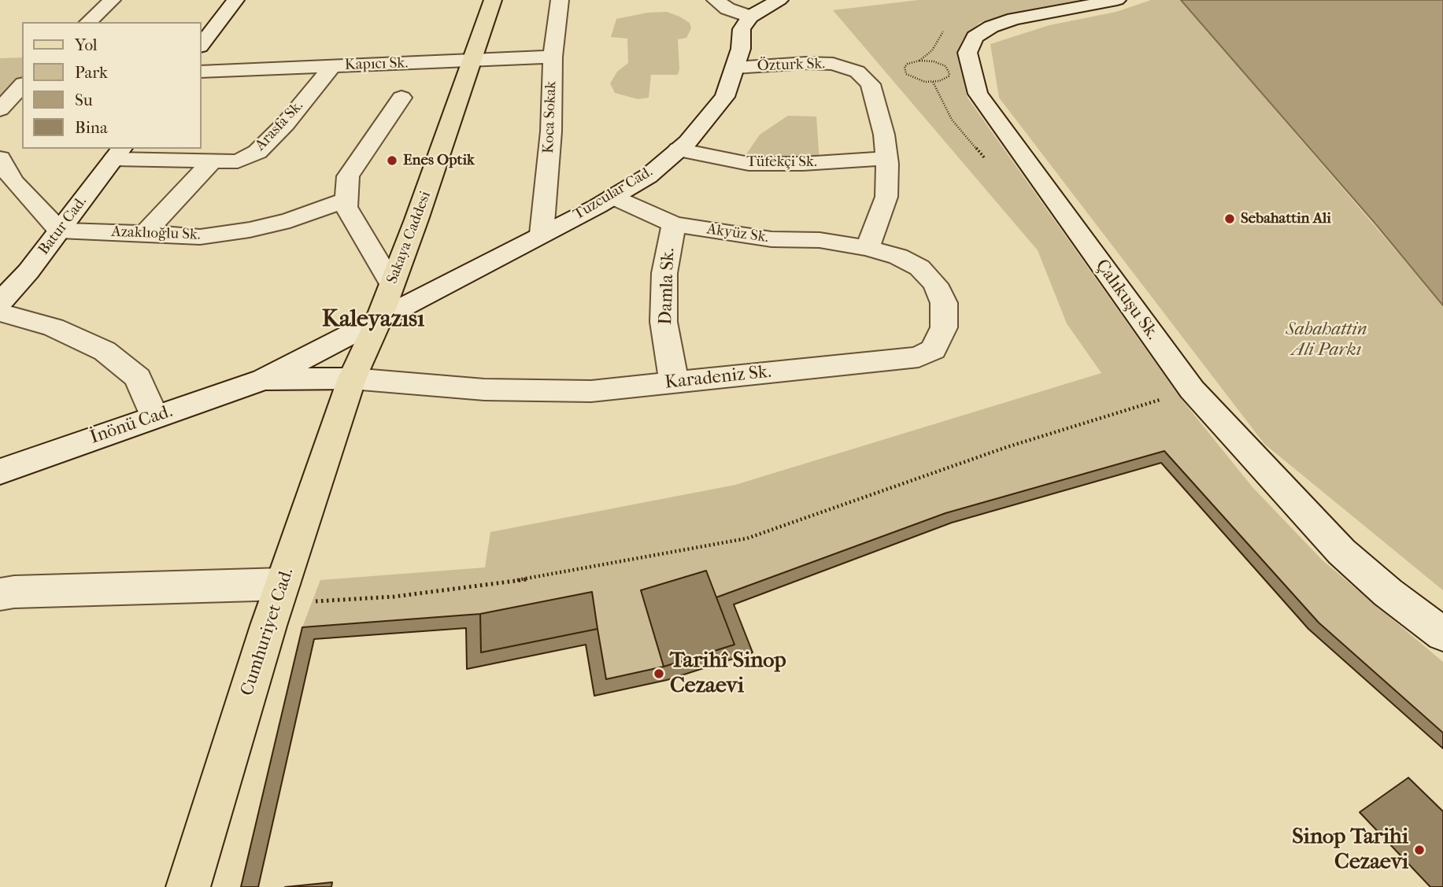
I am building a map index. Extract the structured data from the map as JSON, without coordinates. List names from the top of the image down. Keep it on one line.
{"streets":{"main road":["Sakaya Caddesi","Cumhuriyet Cad."],"street":["Kapıcı Sk.","Özturk Sk.","Koca Sokak","Arasfa Sk.","Tüfekçi Sk.","Tuzcular Cad.","Batur Cad.","Azaklıoğlu Sk.","Akyüz Sk.","Damla Sk.","Çalıkuşu Sk.","Karadeniz Sk.","İnönü Cad."]},"crossings":[["Kapıcı Sk.","Koca Sokak"],["Kapıcı Sk.","Arasfa Sk."],["Kapıcı Sk.","Sakaya Caddesi"],["Özturk Sk.","Tüfekçi Sk."],["Özturk Sk.","Tuzcular Cad."],["Özturk Sk.","Akyüz Sk."],["Özturk Sk.","Karadeniz Sk."],["Koca Sokak","Tuzcular Cad."],["Arasfa Sk.","Batur Cad."],["Tüfekçi Sk.","Tuzcular Cad."],["Tuzcular Cad.","Akyüz Sk."],["Tuzcular Cad.","Sakaya Caddesi"],["Tuzcular Cad.","İnönü Cad."],["Batur Cad.","Azaklıoğlu Sk."],["Akyüz Sk.","Damla Sk."],["Akyüz Sk.","Karadeniz Sk."],["Sakaya Caddesi","Karadeniz Sk."],["Sakaya Caddesi","İnönü Cad."],["Sakaya Caddesi","Cumhuriyet Cad."],["Damla Sk.","Karadeniz Sk."],["Karadeniz Sk.","İnönü Cad."],["Karadeniz Sk.","Cumhuriyet Cad."],["İnönü Cad.","Cumhuriyet Cad."]],"districts":["Kaleyazısı"],"parks":["Sabahattin Ali Parkı"],"places":["Enes Optik","Sebahattin Ali","Tarihî Sinop Cezaevi","Sinop Tarihi Cezaevi"],"legend":["Yol","Park","Su","Bina"]}
